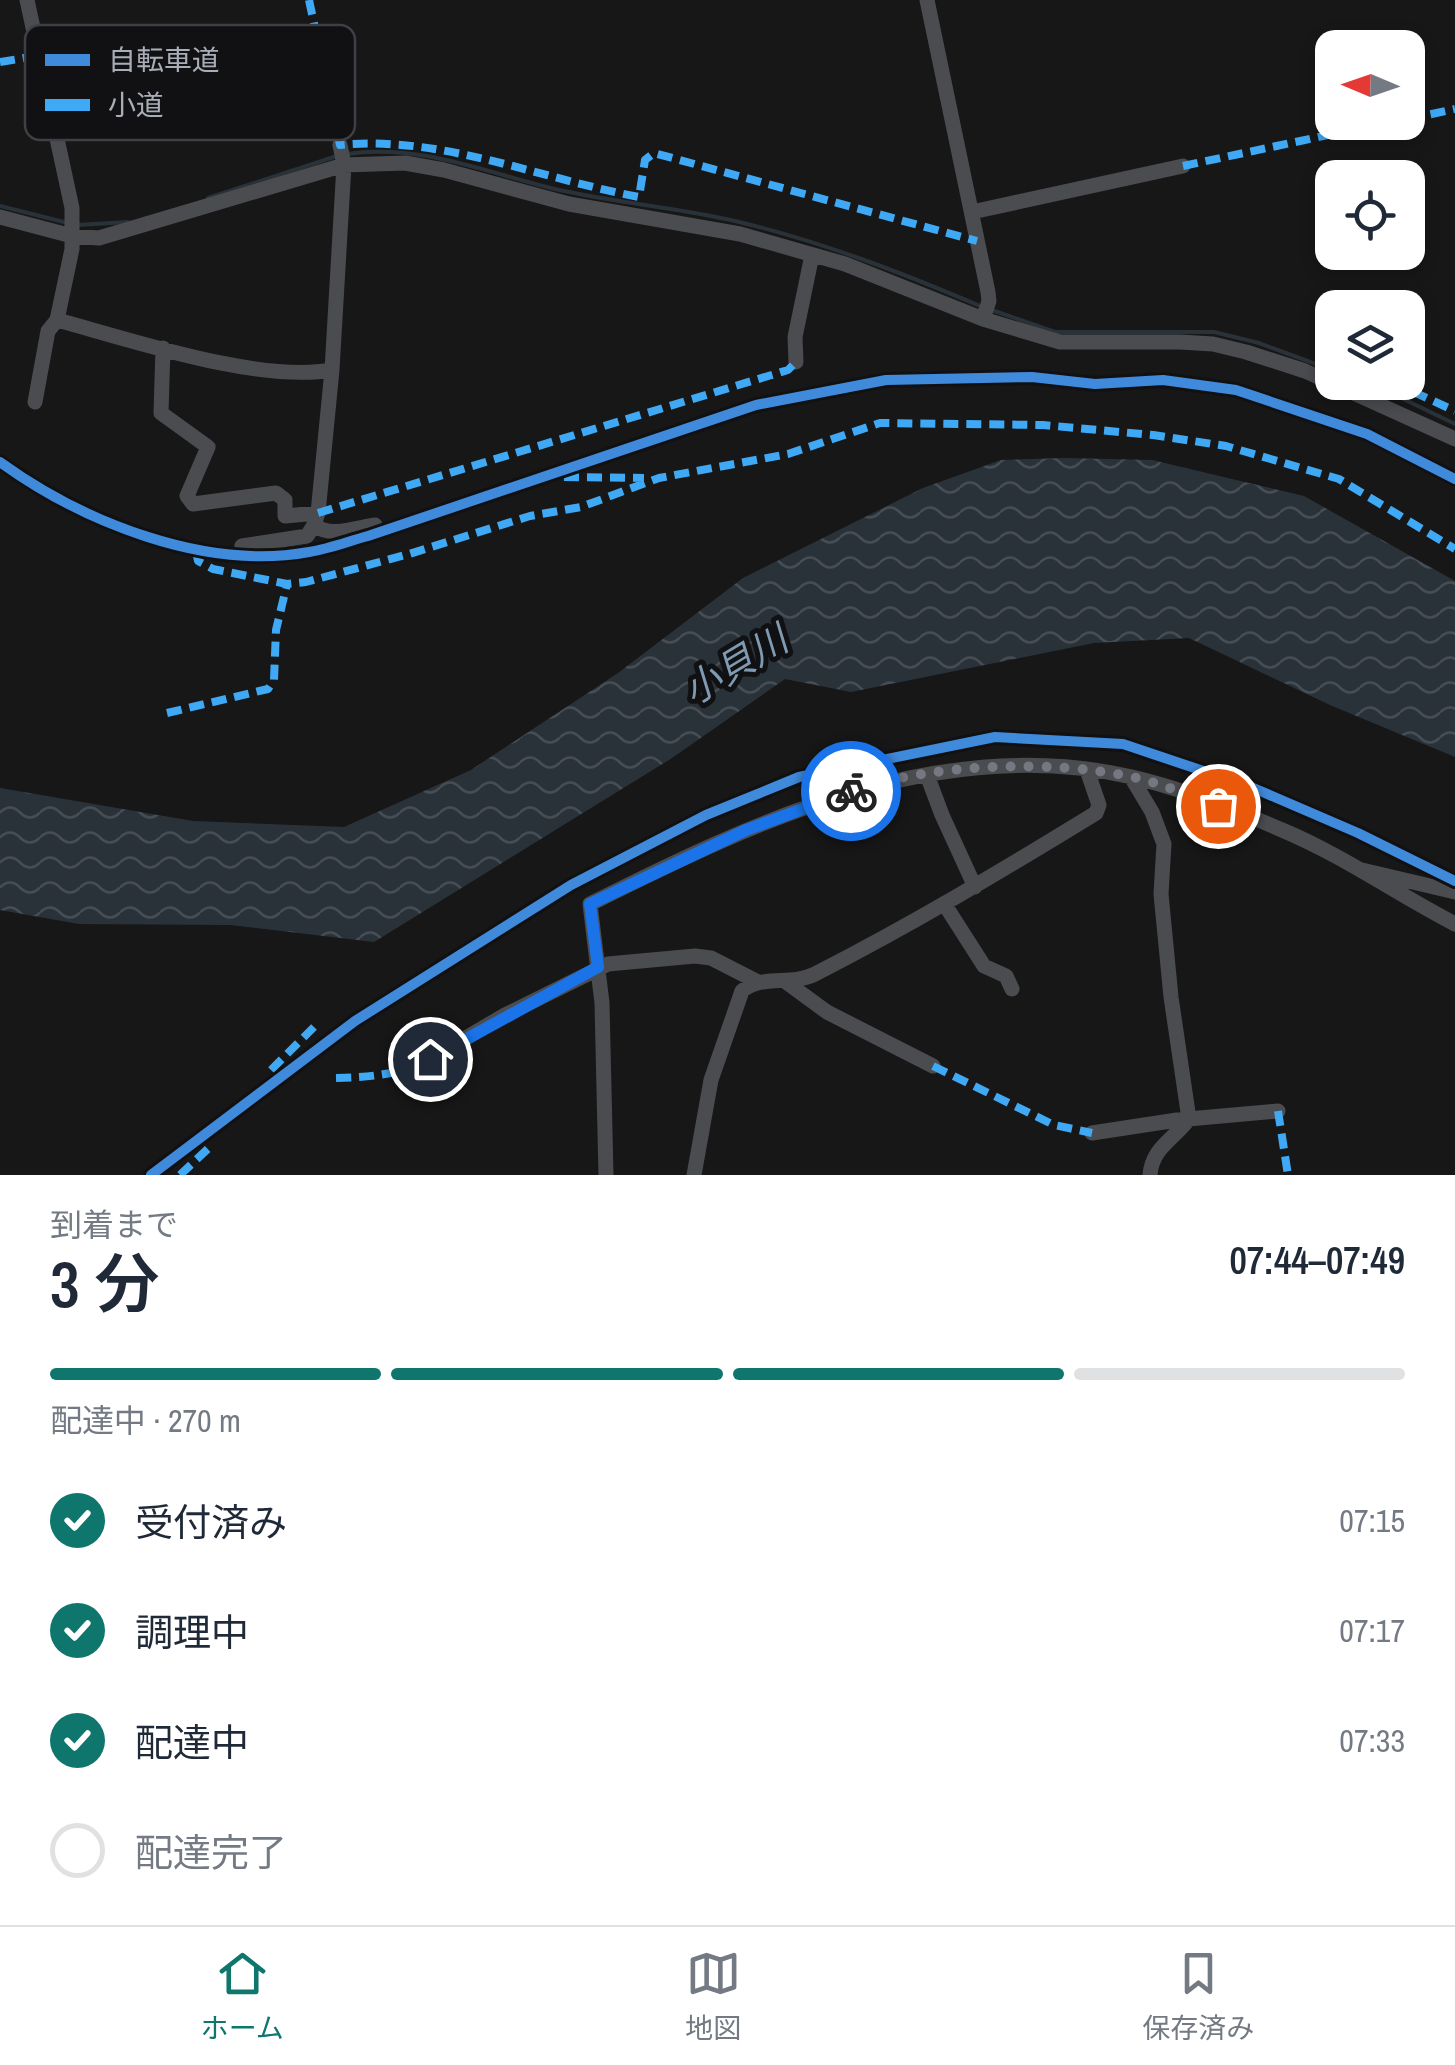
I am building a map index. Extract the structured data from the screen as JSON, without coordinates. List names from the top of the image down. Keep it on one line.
{"water":["小貝川"],"legend":["自転車道","小道"],"north":"left","page":{"heading":["3 分","到着まで","07:44–07:49"],"bar":"配達中 · 270 m","list":[["受付済み","07:15"],["調理中","07:17"],["配達中","07:33"],"配達完了"],"tabs":["ホーム","地図","保存済み"]}}
